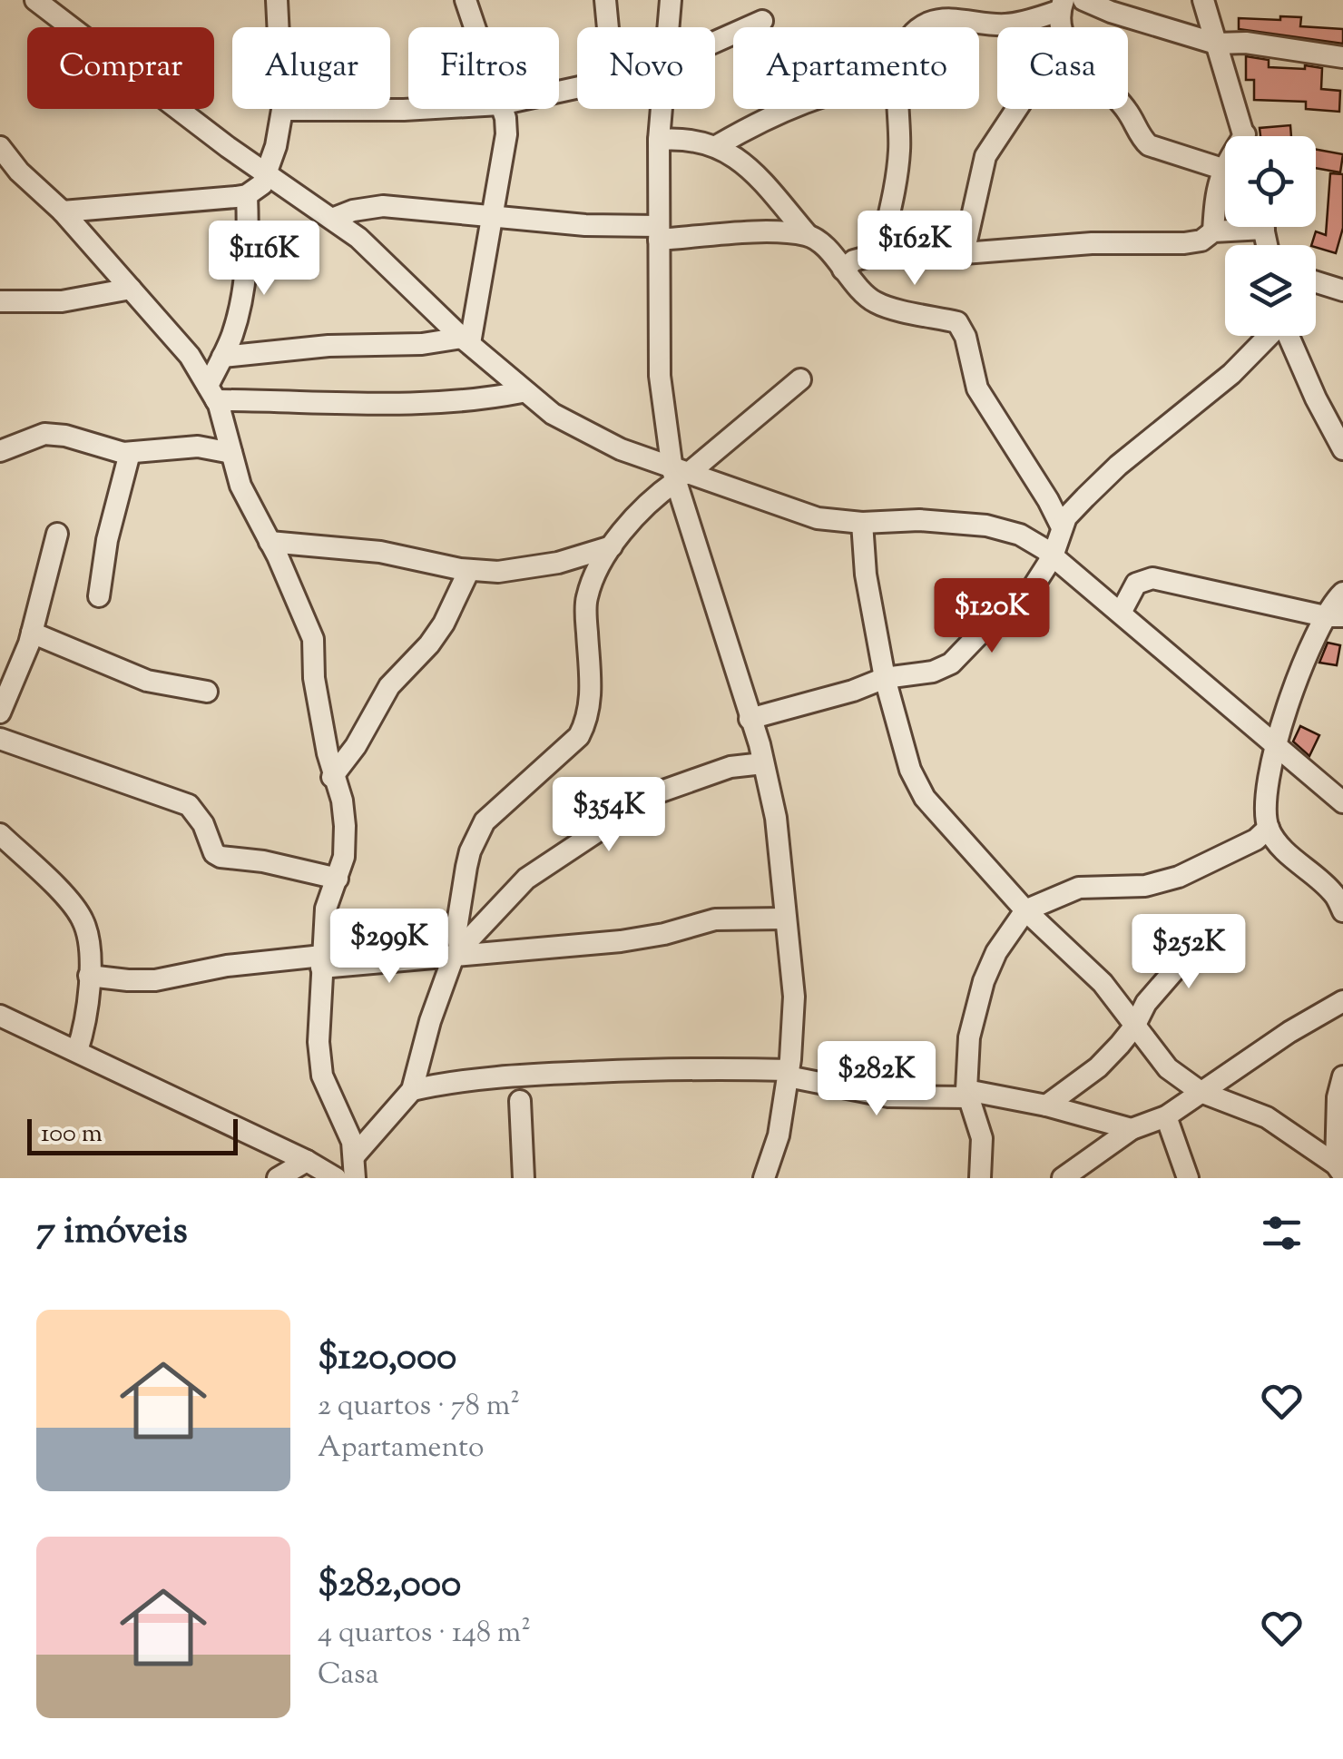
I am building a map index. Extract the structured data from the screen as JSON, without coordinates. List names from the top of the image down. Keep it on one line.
{"scale_bar":"100 m","page":{"chip":["Comprar","Alugar","Filtros","Novo","Apartamento","Casa"],"price":["$162K","$116K","$120K","$354K","$299K","$252K","$282K"],"scale":"100 m","heading":"7 imóveis","list":[{"name":"$120,000","note":"2 quartos · 78 m² · Apartamento"},{"name":"$282,000","note":"4 quartos · 148 m² · Casa"}]}}
